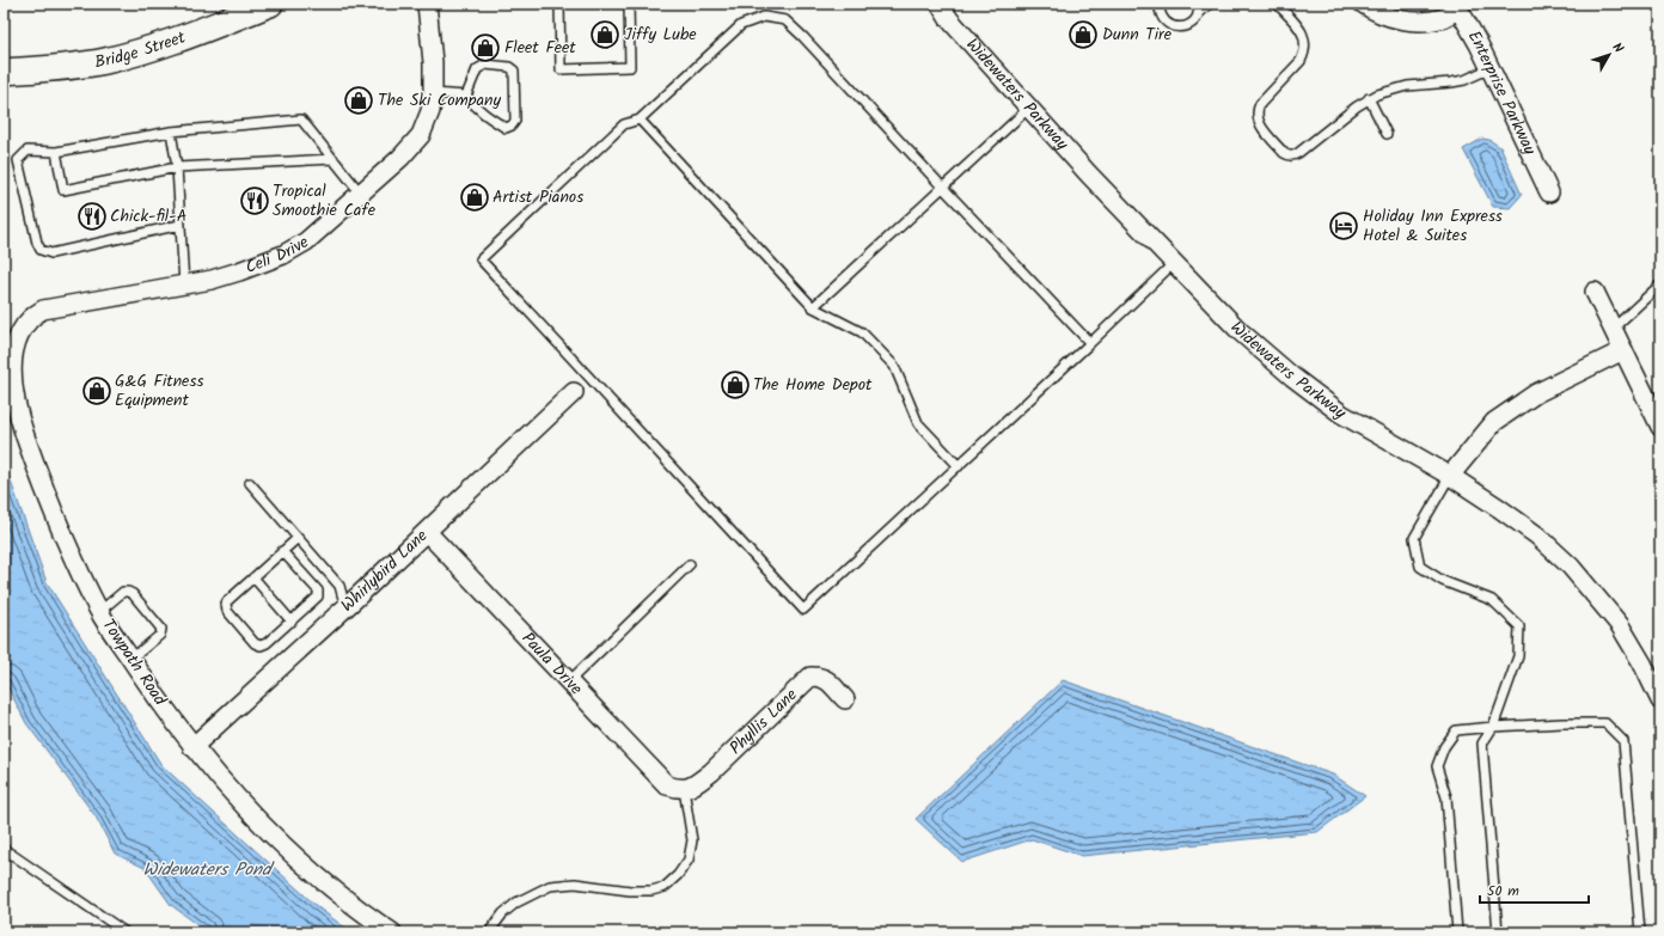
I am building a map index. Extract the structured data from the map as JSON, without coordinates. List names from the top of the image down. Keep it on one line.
{"streets":{"main road":["Bridge Street"],"street":["Enterprise Parkway","Widewaters Parkway","Celi Drive","Whirlybird Lane","Towpath Road","Paula Drive","Phyllis Lane"]},"crossings":[["Celi Drive","Towpath Road"],["Whirlybird Lane","Towpath Road"],["Whirlybird Lane","Paula Drive"],["Paula Drive","Phyllis Lane"]],"water":["Widewaters Pond"],"places":{"shop":["Jiffy Lube","Dunn Tire","Fleet Feet","The Ski Company","Artist Pianos","The Home Depot","G&G Fitness Equipment"],"restaurant":["Tropical Smoothie Cafe","Chick-fil-A"],"hotel":["Holiday Inn Express Hotel & Suites"]},"scale_bar":"50 m","north":"top right"}
